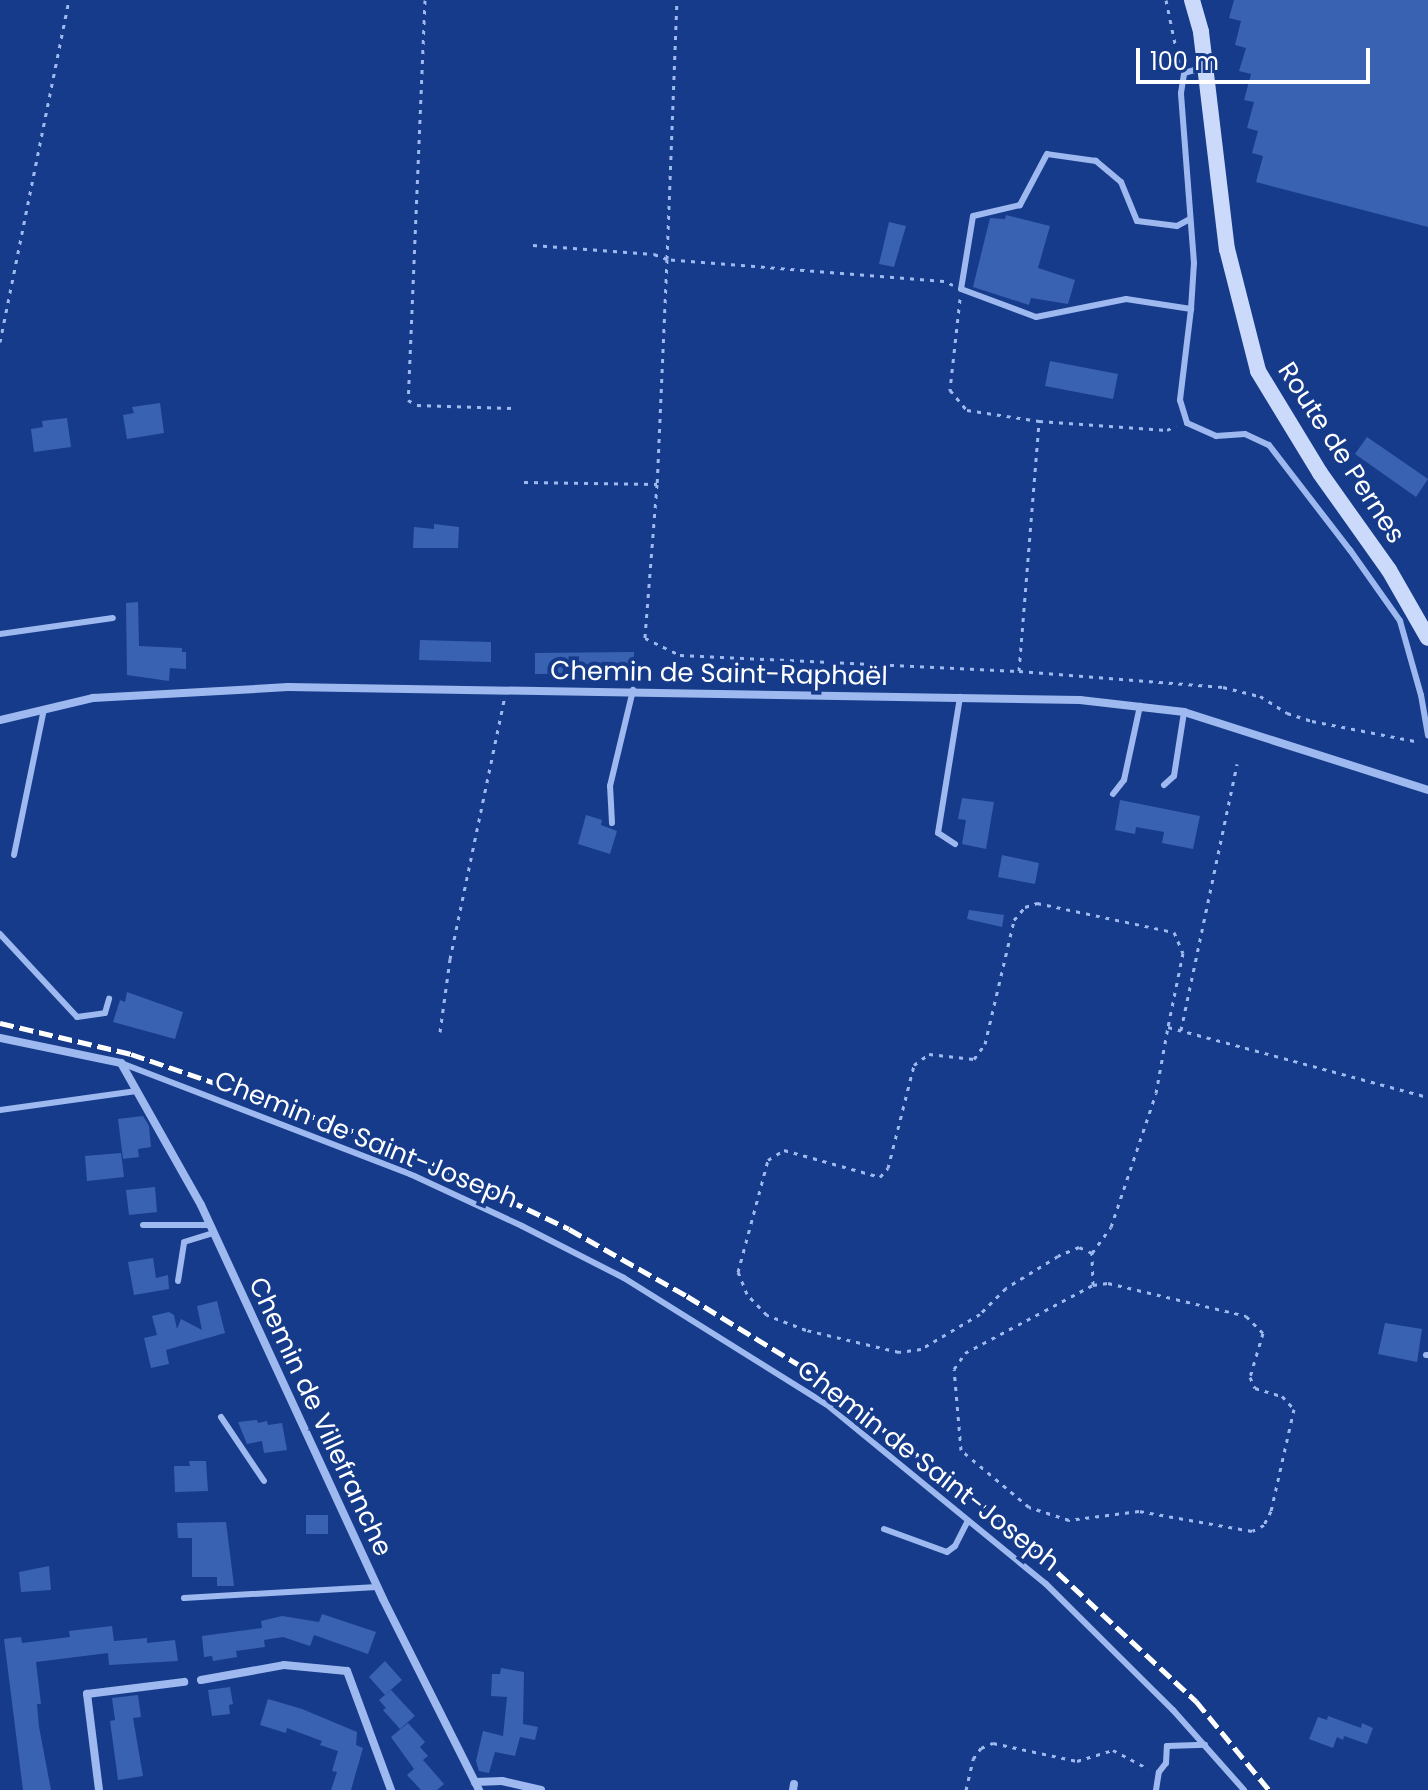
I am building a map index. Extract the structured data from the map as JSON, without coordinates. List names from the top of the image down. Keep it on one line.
{"streets":{"street":["Route de Pernes","Chemin de Saint-Raphaël","Chemin de Saint-Joseph","Chemin de Villefranche"]},"crossings":[["Chemin de Saint-Joseph","Chemin de Villefranche"]],"scale_bar":"100 m"}
